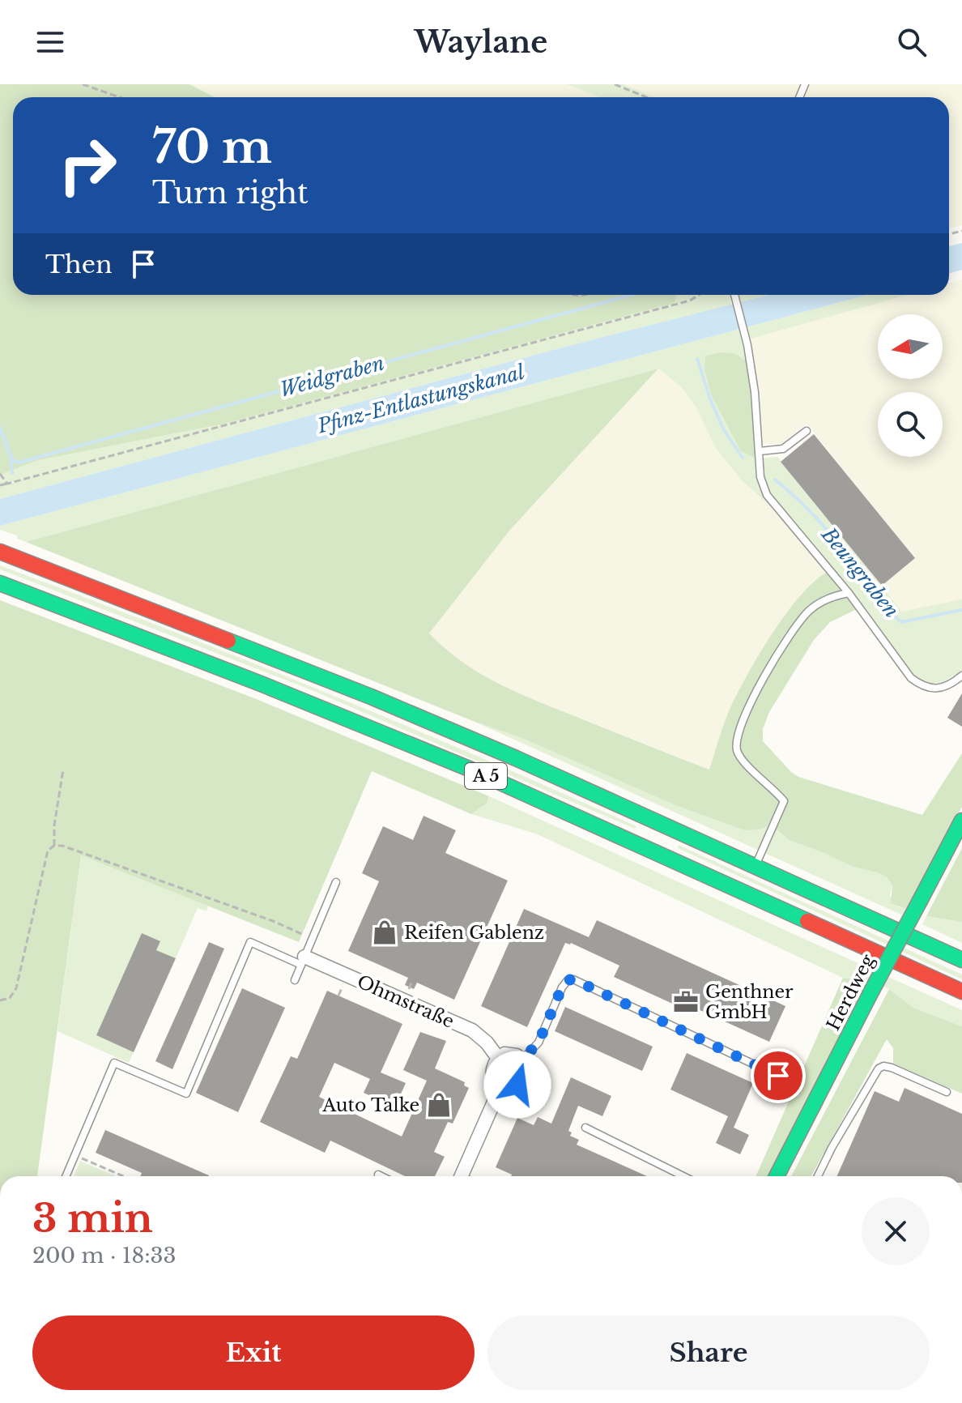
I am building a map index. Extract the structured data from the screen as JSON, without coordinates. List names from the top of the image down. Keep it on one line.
{"streets":{"main road":["A 5","Herdweg"],"street":["Ohmstraße"]},"water":["Weidgraben","Pfinz-Entlastungskanal","Beungraben"],"places":{"shop":["Reifen Gablenz","Auto Talke"],"office":["Genthner GmbH"]},"north":"left","page":{"header":"Waylane","turn":["70 m","Turn right"],"then":"Then","heading":["3 min","200 m · 18:33"],"buttons":["Exit","Share"]}}
